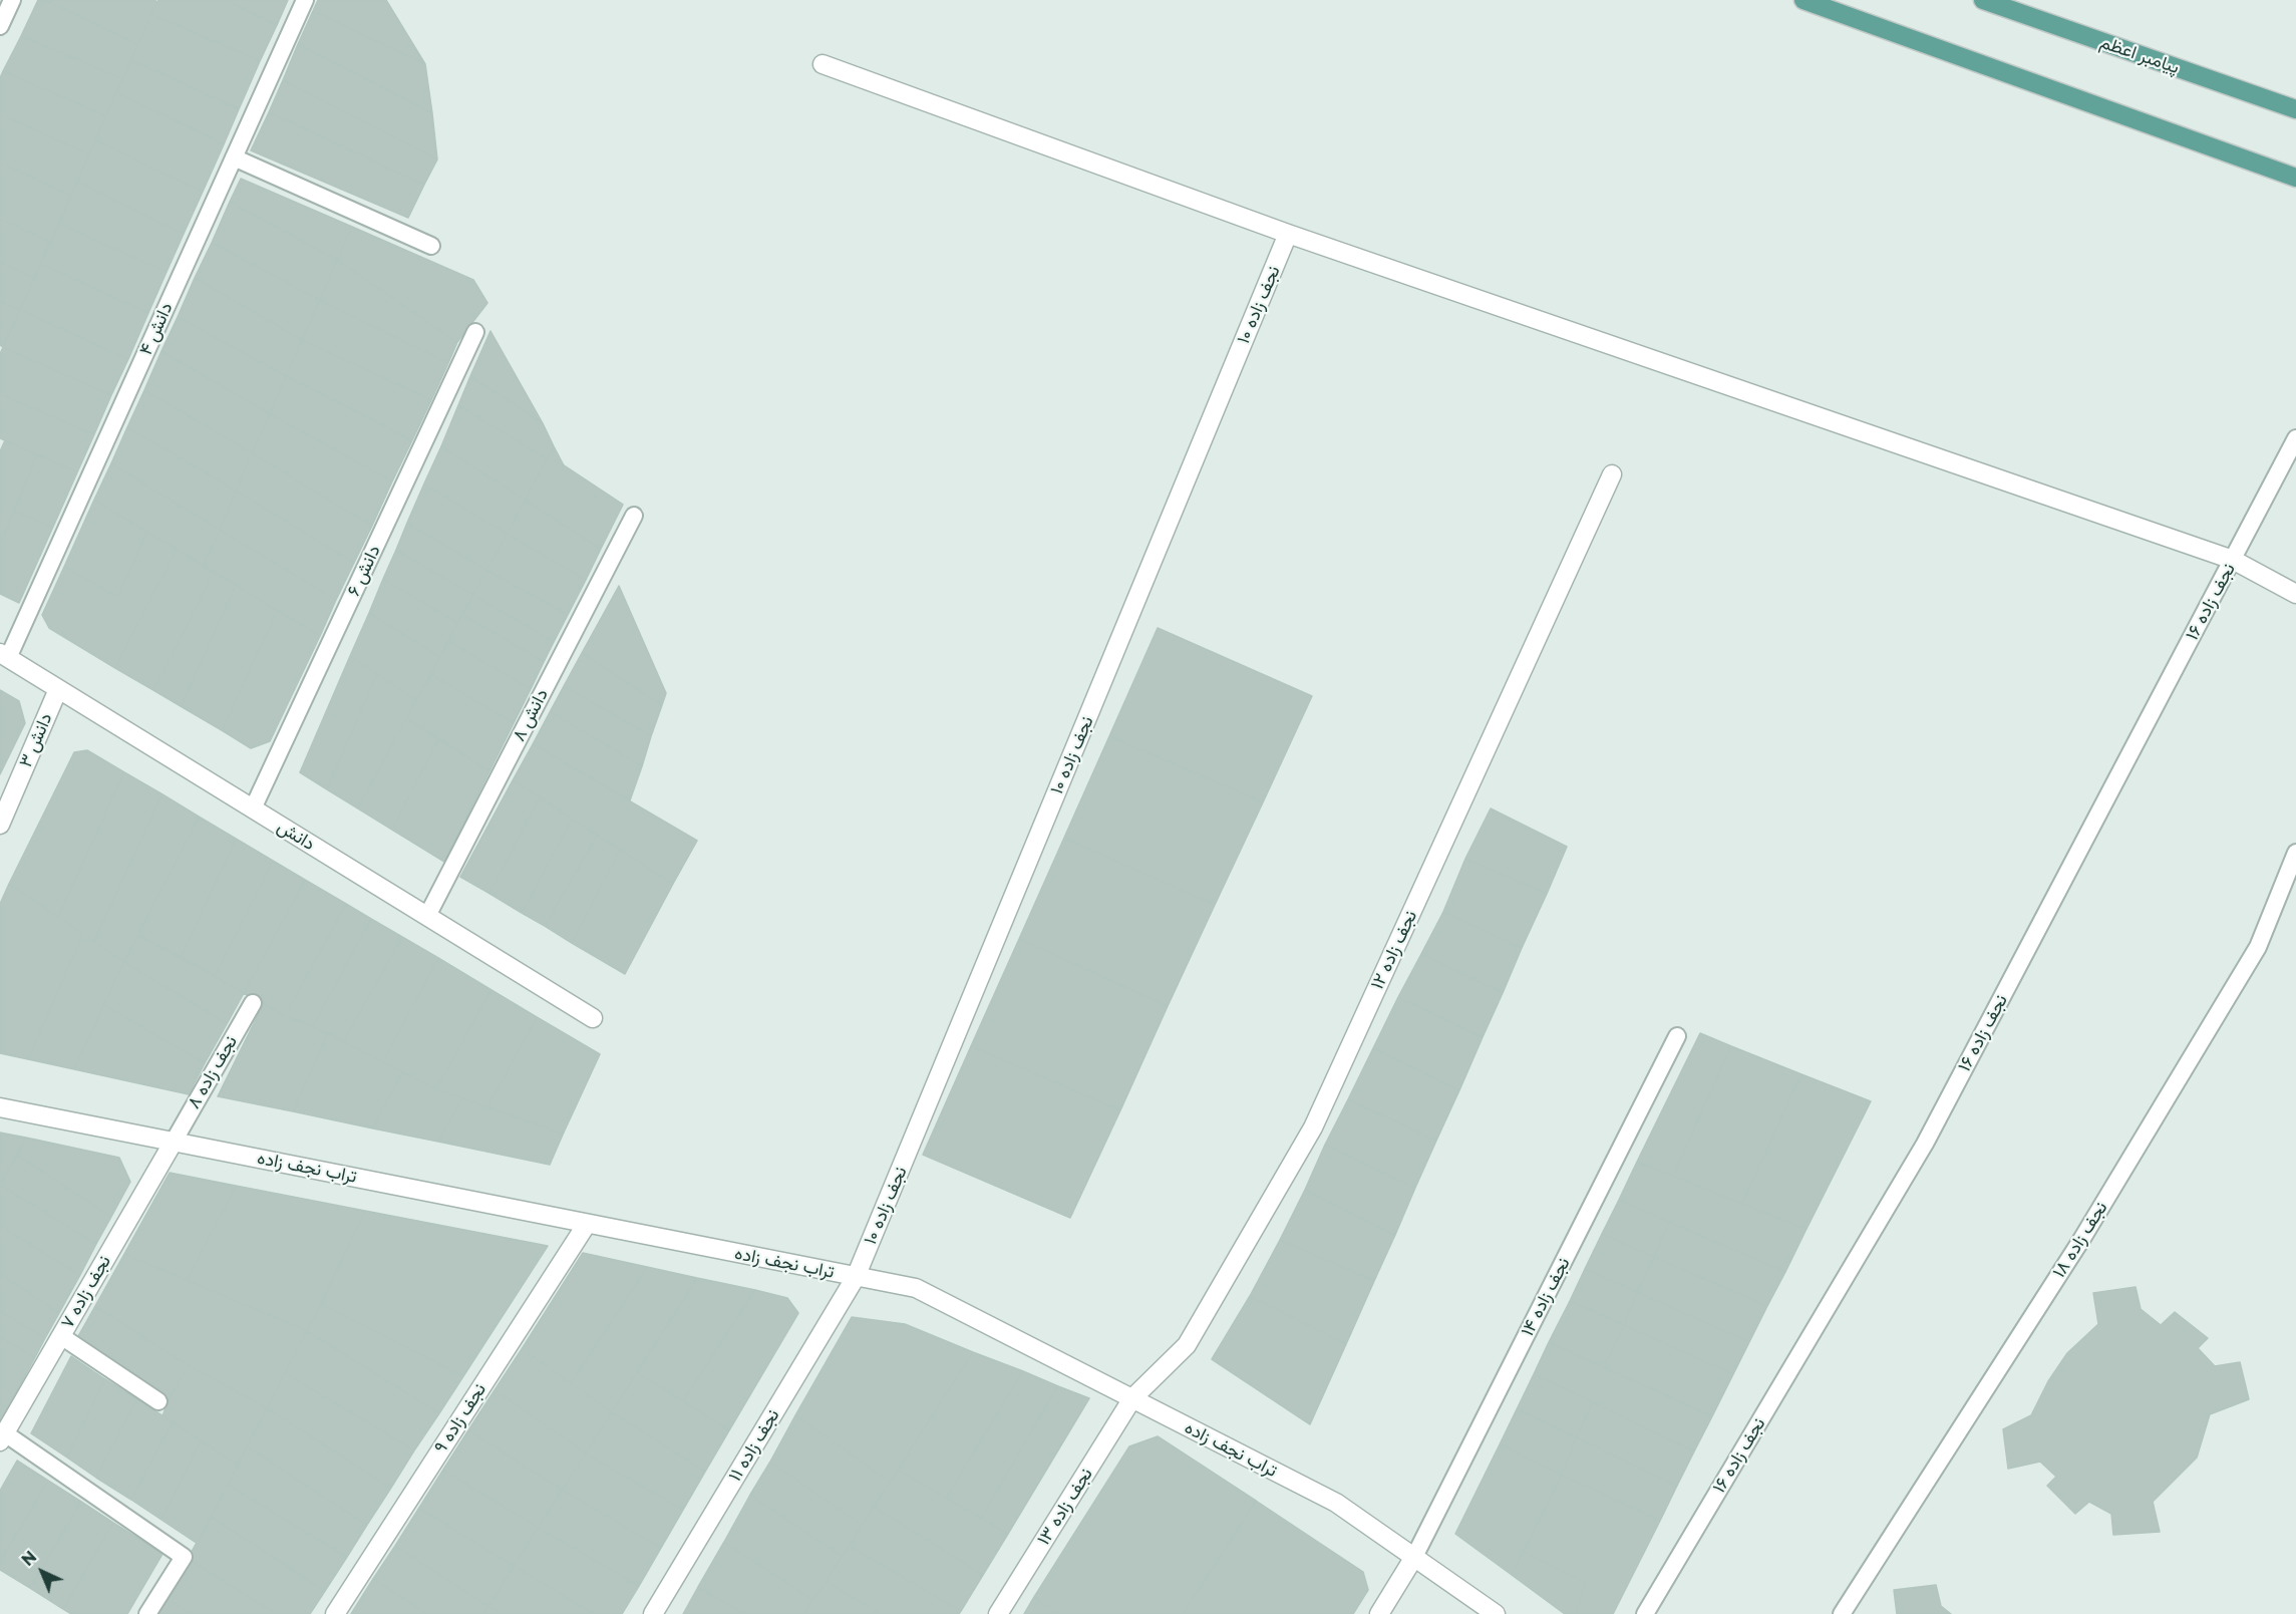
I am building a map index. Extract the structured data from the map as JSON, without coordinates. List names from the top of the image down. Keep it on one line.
{"streets":{"main road":["پیامبر اعظم"],"street":["نجف زاده ۱۰","دانش ۳","دانش","نجف زاده ۱۲","تراب نجف زاده","نجف زاده ۷","نجف زاده ۹","نجف زاده ۱۱","نجف زاده ۱۳"],"lane":["دانش ۴","دانش ۶","نجف زاده ۱۶","دانش ۸","نجف زاده ۸","نجف زاده ۱۸","نجف زاده ۱۴"]},"crossings":[["نجف زاده ۱۰","تراب نجف زاده"],["نجف زاده ۱۰","نجف زاده ۱۱"],["دانش ۴","دانش"],["دانش ۶","دانش"],["دانش ۸","دانش"],["دانش ۳","دانش"],["نجف زاده ۱۲","تراب نجف زاده"],["نجف زاده ۱۲","نجف زاده ۱۳"],["نجف زاده ۸","تراب نجف زاده"],["نجف زاده ۸","نجف زاده ۷"],["تراب نجف زاده","نجف زاده ۷"],["تراب نجف زاده","نجف زاده ۱۴"],["تراب نجف زاده","نجف زاده ۹"],["تراب نجف زاده","نجف زاده ۱۱"],["تراب نجف زاده","نجف زاده ۱۳"]],"north":"top left"}
